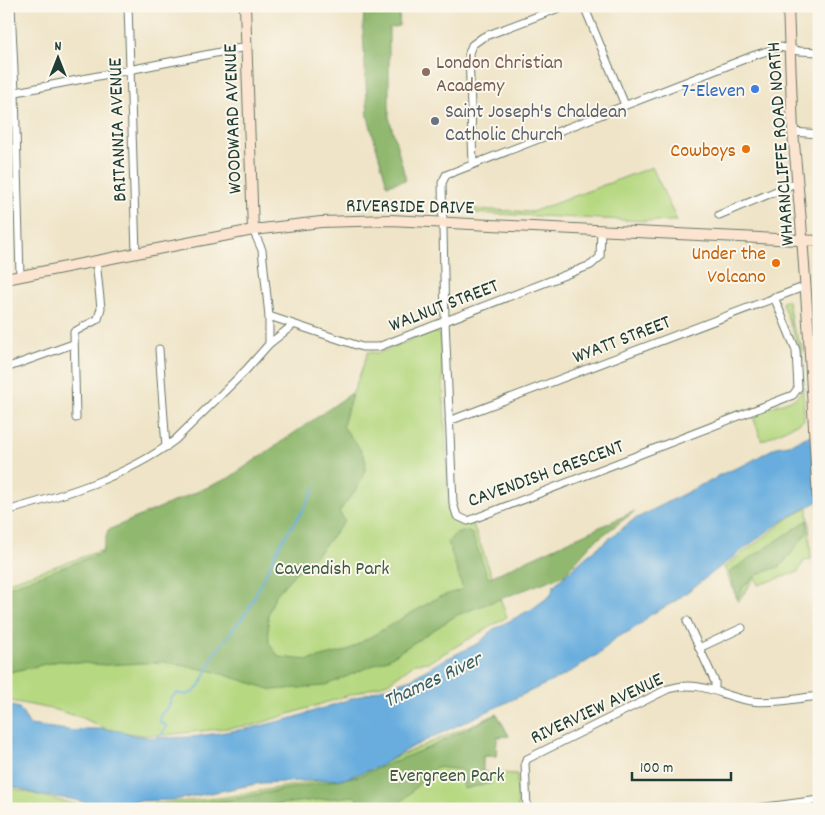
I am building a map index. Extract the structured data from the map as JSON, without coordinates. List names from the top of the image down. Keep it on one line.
{"streets":{"main road":["WOODWARD AVENUE","WHARNCLIFFE ROAD NORTH","RIVERSIDE DRIVE"],"street":["BRITANNIA AVENUE","WALNUT STREET","WYATT STREET","CAVENDISH CRESCENT","RIVERVIEW AVENUE"]},"crossings":[["WOODWARD AVENUE","RIVERSIDE DRIVE"],["BRITANNIA AVENUE","RIVERSIDE DRIVE"],["WHARNCLIFFE ROAD NORTH","RIVERSIDE DRIVE"],["WHARNCLIFFE ROAD NORTH","WYATT STREET"],["RIVERSIDE DRIVE","WALNUT STREET"],["RIVERSIDE DRIVE","CAVENDISH CRESCENT"],["WALNUT STREET","CAVENDISH CRESCENT"],["WYATT STREET","CAVENDISH CRESCENT"]],"water":["Thames River"],"parks":["Cavendish Park","Evergreen Park"],"places":["London Christian Academy","7-Eleven","Saint Joseph's Chaldean Catholic Church","Cowboys","Under the Volcano"],"scale_bar":"100 m","north":"top"}
